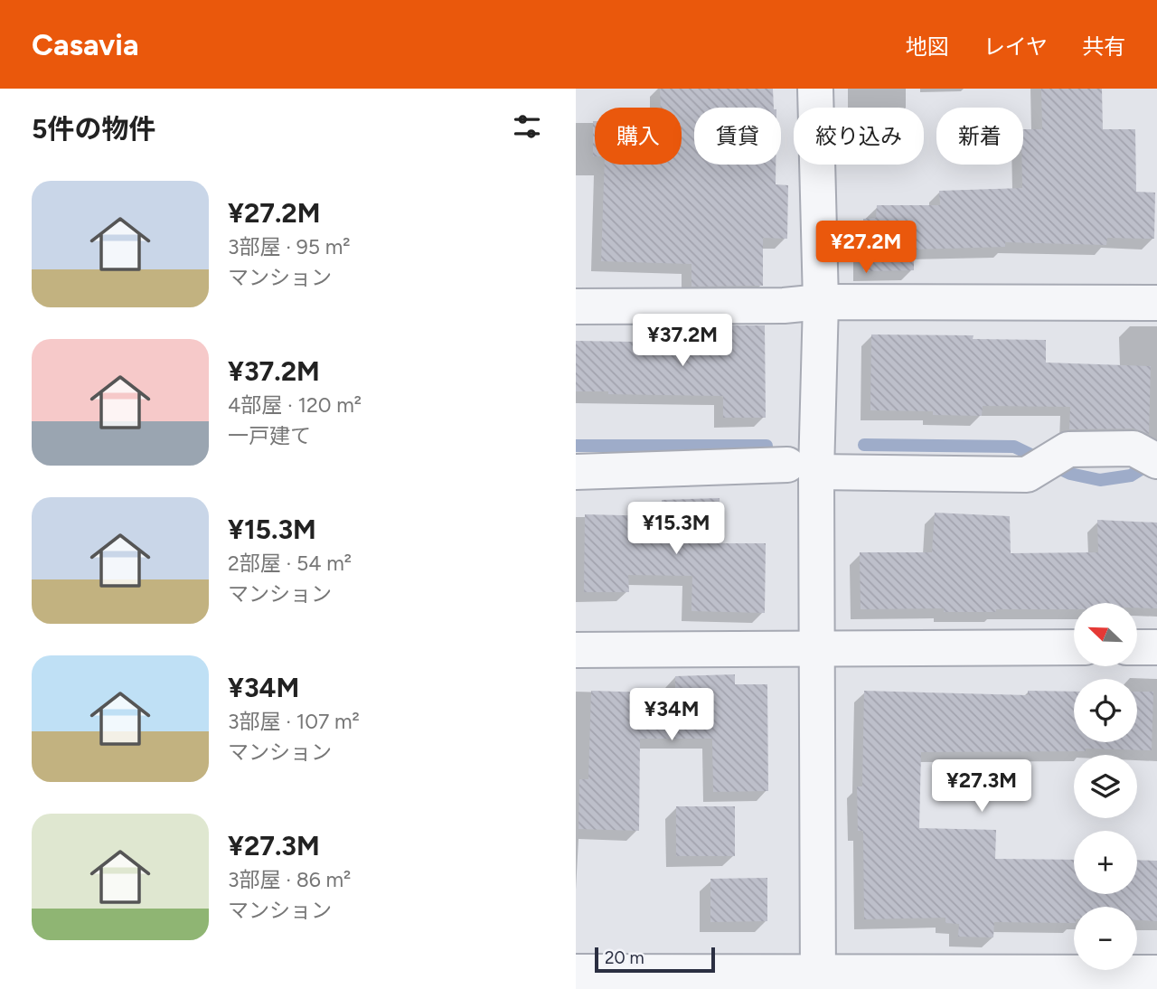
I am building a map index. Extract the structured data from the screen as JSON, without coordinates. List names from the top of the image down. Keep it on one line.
{"scale_bar":"20 m","north":"top left","page":{"header":"Casavia","nav":["地図","レイヤ","共有"],"heading":"5件の物件","chip":["購入","賃貸","絞り込み","新着"],"list":[{"name":"¥27.2M","note":"3部屋 · 95 m² · マンション"},{"name":"¥37.2M","note":"4部屋 · 120 m² · 一戸建て"},{"name":"¥15.3M","note":"2部屋 · 54 m² · マンション"},{"name":"¥34M","note":"3部屋 · 107 m² · マンション"},{"name":"¥27.3M","note":"3部屋 · 86 m² · マンション"}],"price":["¥27.2M","¥37.2M","¥15.3M","¥34M","¥27.3M"],"map_buttons":["+","−"],"scale":"20 m"}}
